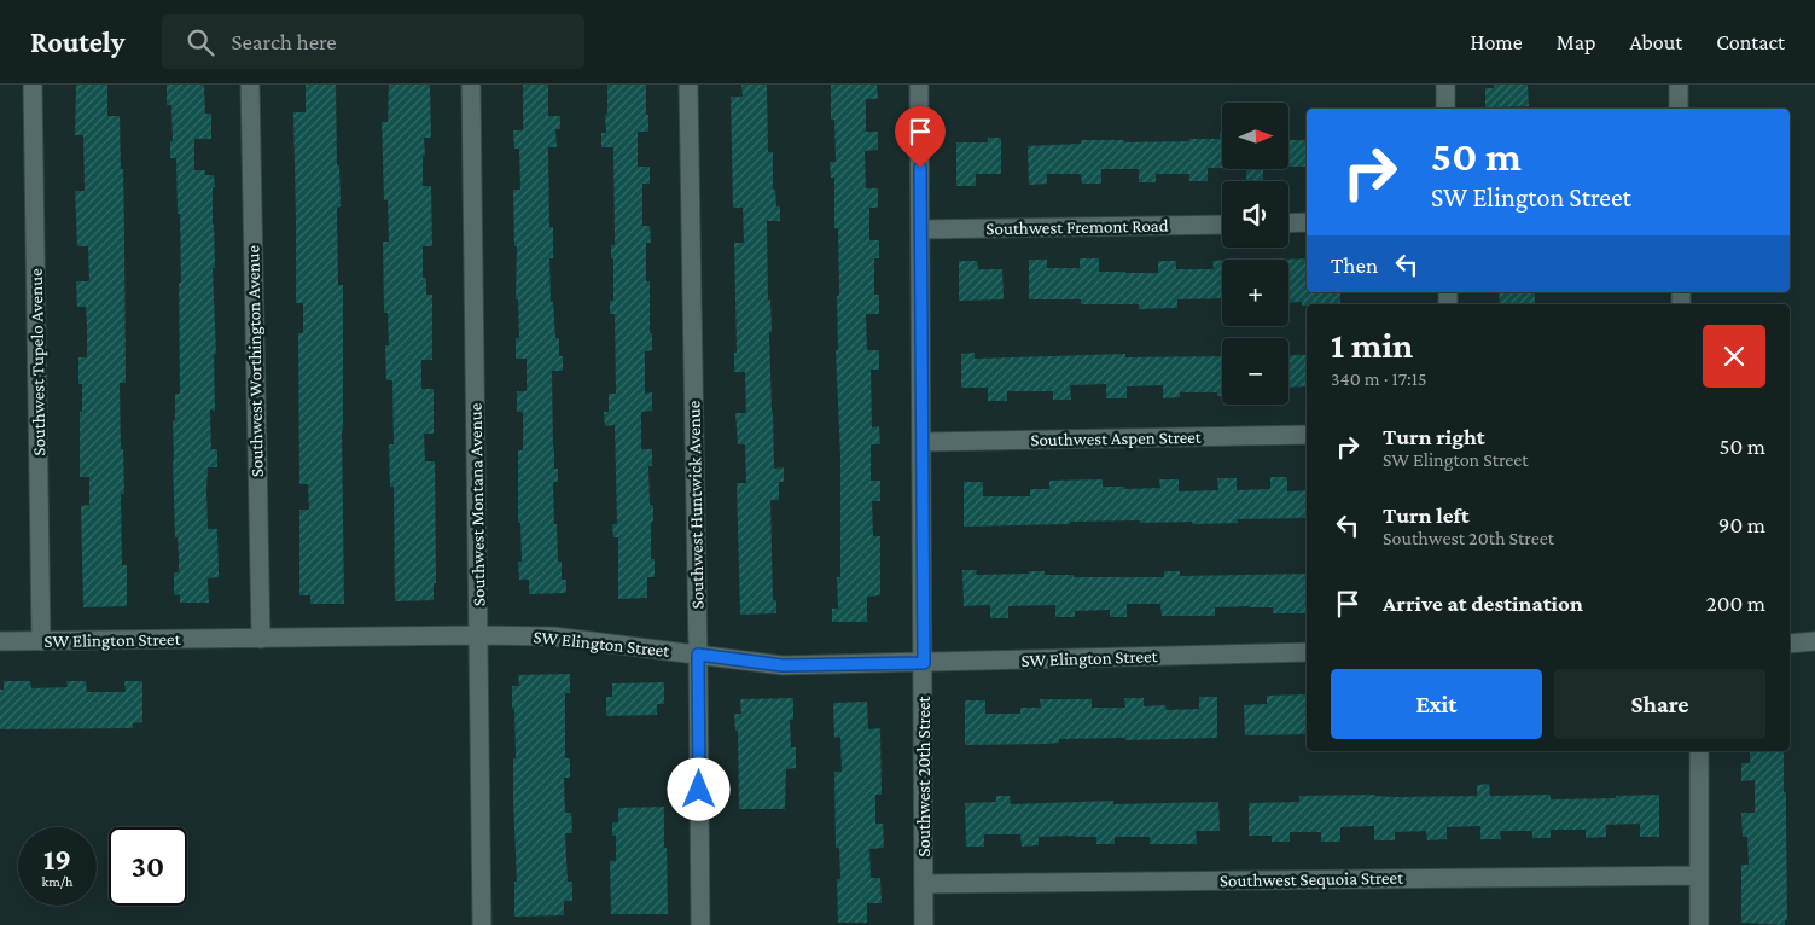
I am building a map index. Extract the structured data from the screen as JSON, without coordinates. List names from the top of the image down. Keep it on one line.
{"streets":{"street":["Southwest Fremont Road","Southwest Worthington Avenue","Southwest Tupelo Avenue","Southwest Aspen Street","Southwest Montana Avenue","Southwest Huntwick Avenue","SW Elington Street","Southwest 20th Street","Southwest Sequoia Street"]},"crossings":[["Southwest Fremont Road","Southwest 20th Street"],["Southwest Worthington Avenue","SW Elington Street"],["Southwest Tupelo Avenue","SW Elington Street"],["Southwest Aspen Street","Southwest 20th Street"],["Southwest Montana Avenue","SW Elington Street"],["Southwest Huntwick Avenue","SW Elington Street"],["SW Elington Street","Southwest 20th Street"],["Southwest 20th Street","Southwest Sequoia Street"]],"north":"right","page":{"header":"Routely","search":"Search here","nav":["Home","Map","About","Contact"],"map_buttons":["+","−"],"turn":["50 m","SW Elington Street"],"then":"Then","heading":["1 min","340 m · 17:15"],"list":[{"name":"Turn right","note":"SW Elington Street","value":"50 m"},{"name":"Turn left","note":"Southwest 20th Street","value":"90 m"},{"name":"Arrive at destination","value":"200 m"}],"buttons":["Exit","Share"],"speed":"19 km/h","limit":"30"}}
